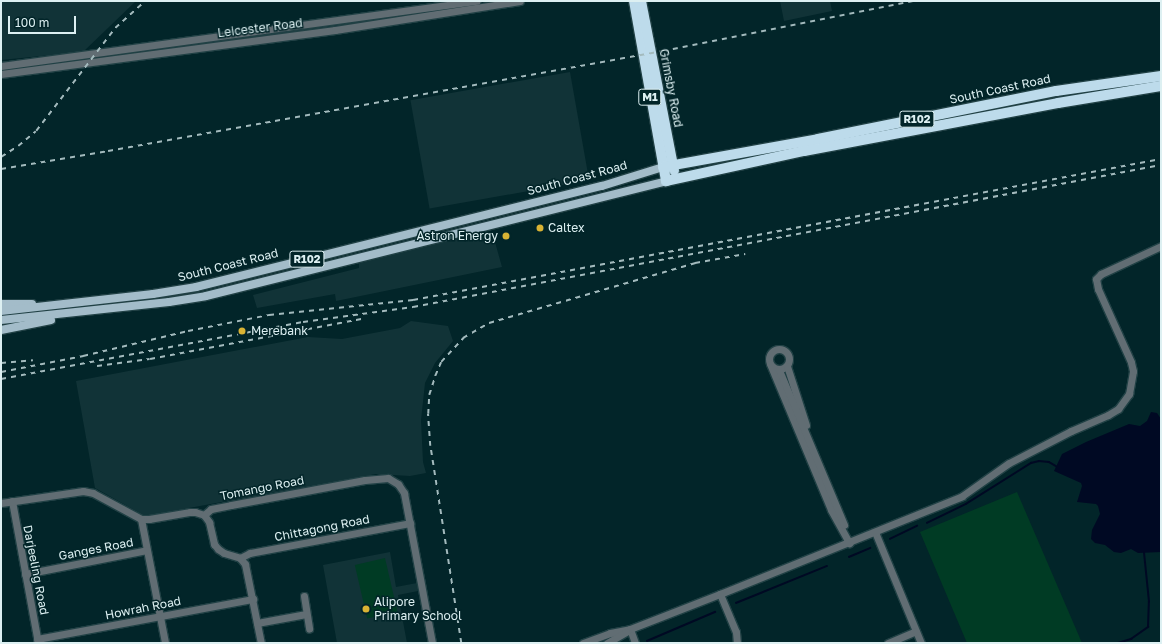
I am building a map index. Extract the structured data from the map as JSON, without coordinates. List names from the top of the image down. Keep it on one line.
{"streets":{"highway":["Grimsby Road","South Coast Road","M1","R102"],"street":["Leicester Road","Tomango Road","Chittagong Road","Ganges Road","Darjeeling Road","Howrah Road"]},"crossings":[["Grimsby Road","South Coast Road"],["Tomango Road","Chittagong Road"],["Ganges Road","Darjeeling Road"],["Darjeeling Road","Howrah Road"]],"places":["Caltex","Astron Energy","Merebank","Alipore Primary School"],"scale_bar":"100 m"}
